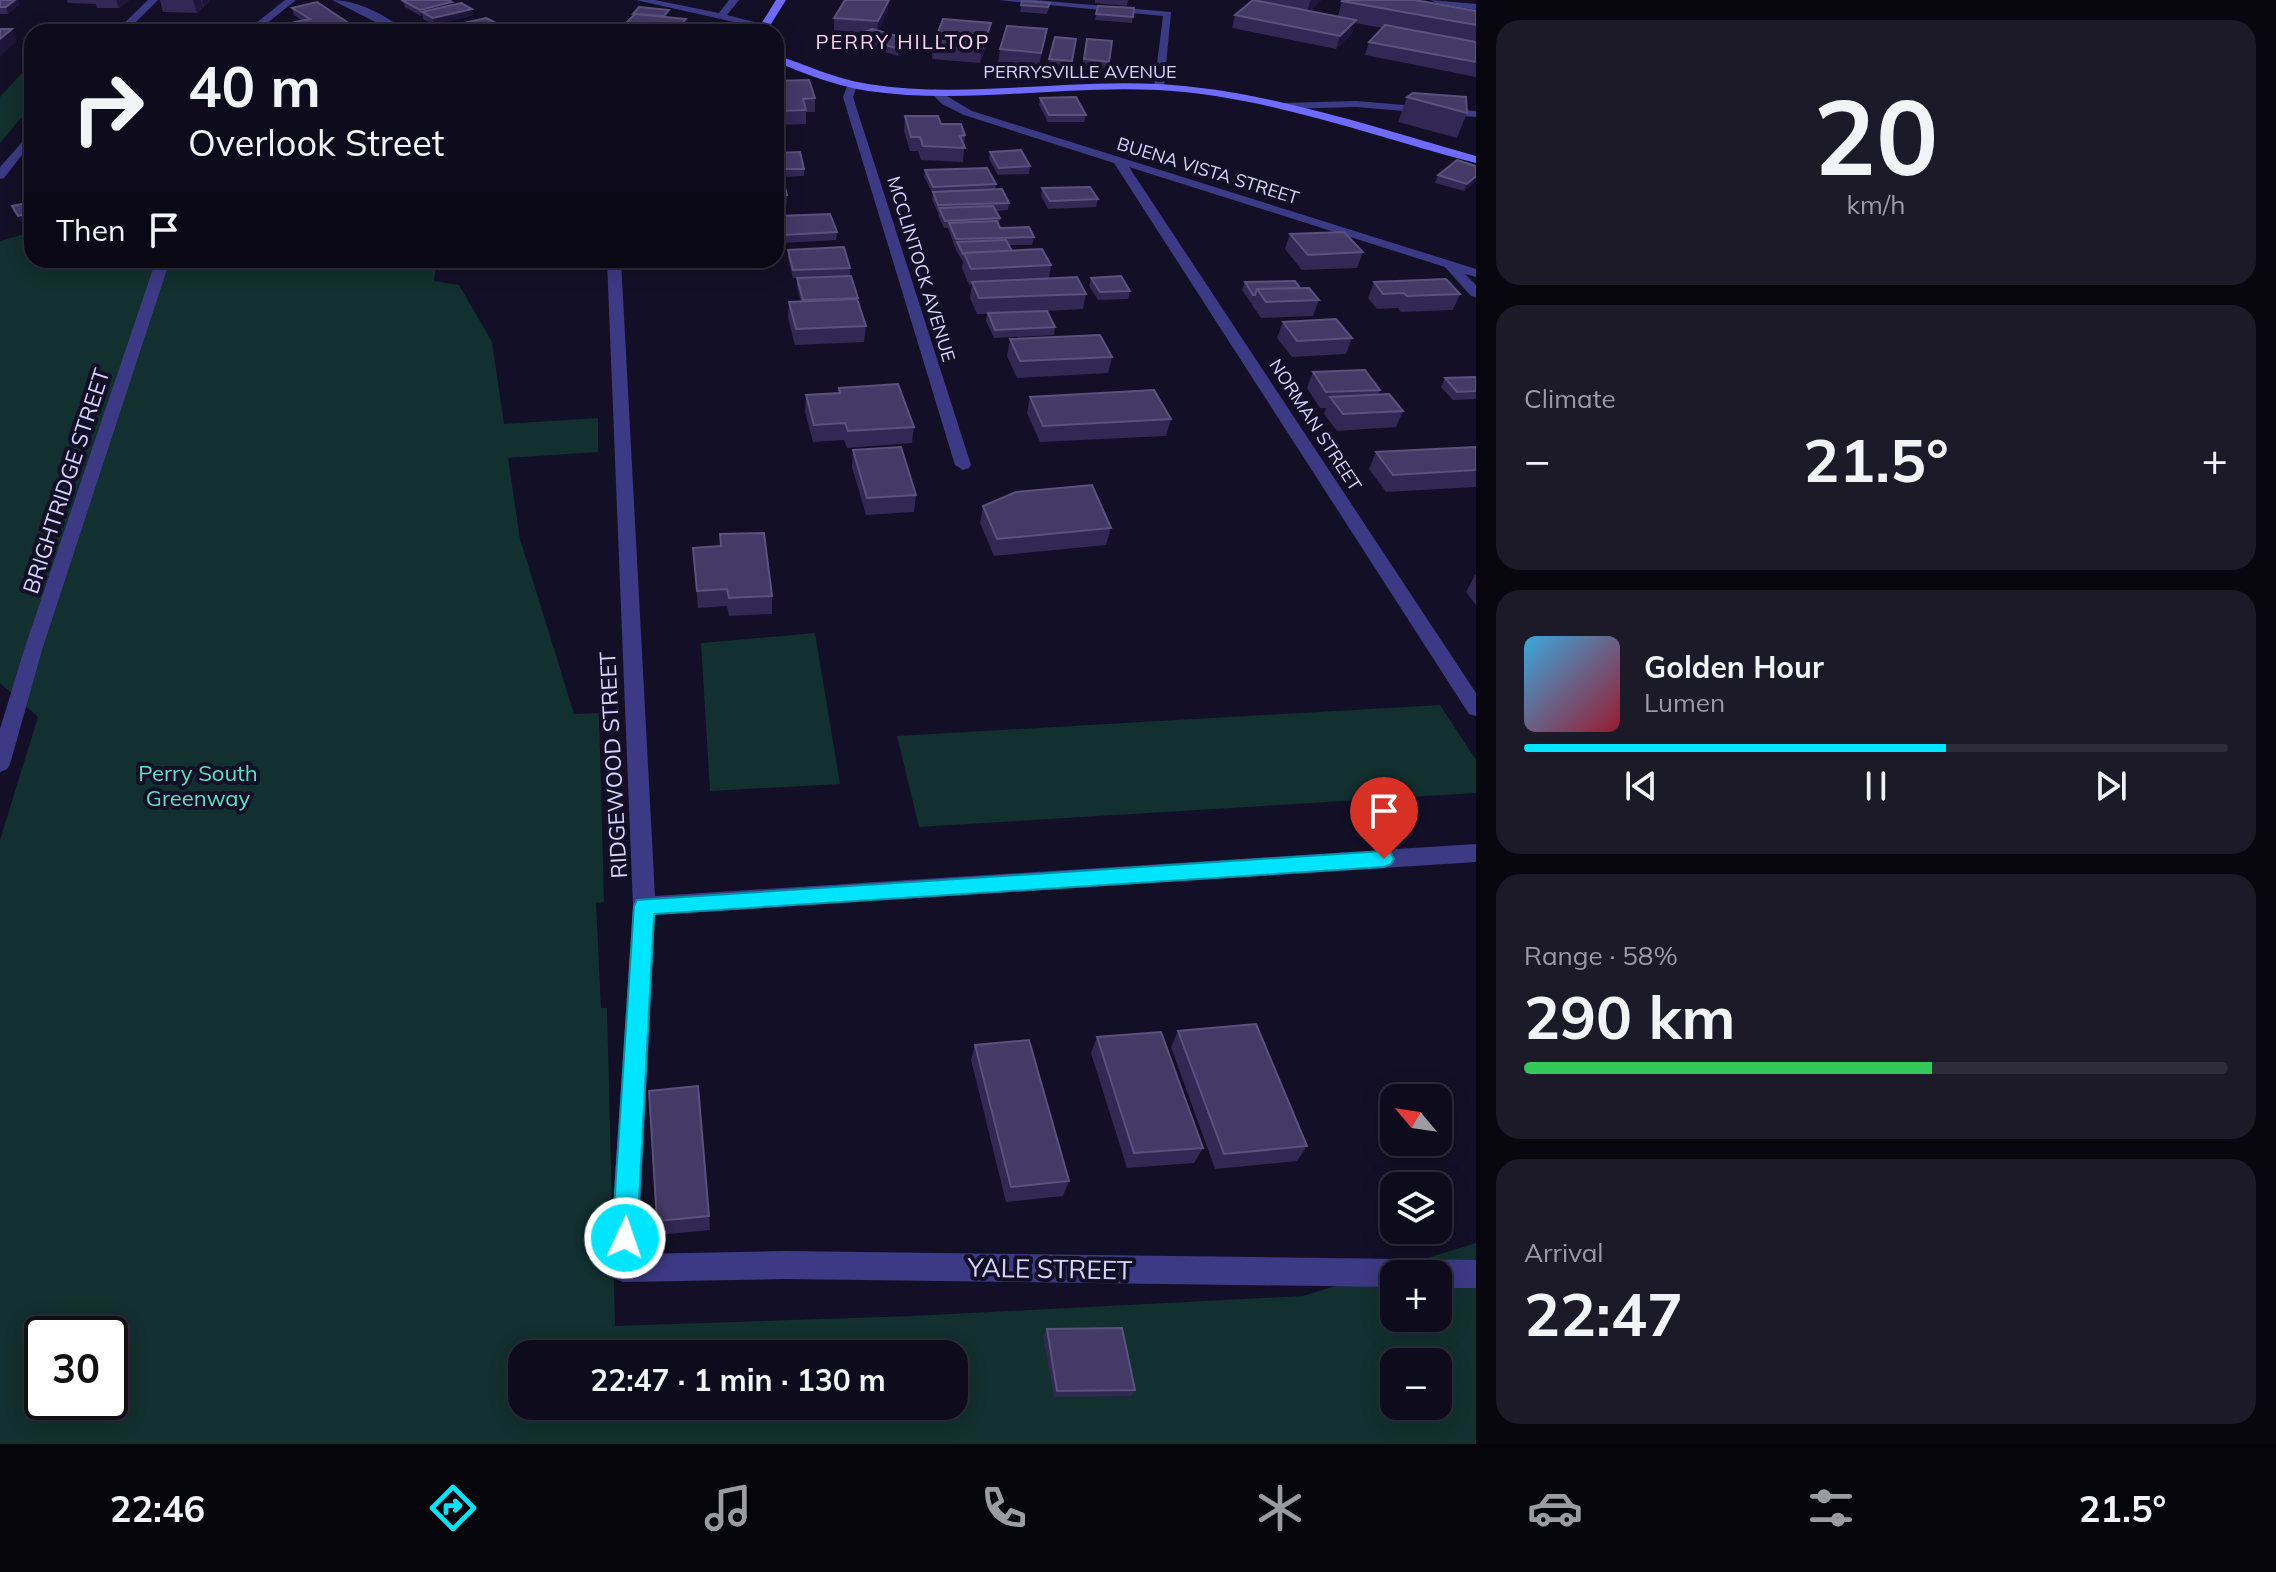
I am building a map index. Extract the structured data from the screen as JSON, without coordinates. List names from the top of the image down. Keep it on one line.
{"streets":{"street":["PERRYSVILLE AVENUE","BUENA VISTA STREET","MCCLINTOCK AVENUE","NORMAN STREET","BRIGHTRIDGE STREET","RIDGEWOOD STREET","YALE STREET"]},"crossings":[["PERRYSVILLE AVENUE","BUENA VISTA STREET"],["PERRYSVILLE AVENUE","MCCLINTOCK AVENUE"],["BUENA VISTA STREET","NORMAN STREET"],["RIDGEWOOD STREET","YALE STREET"]],"districts":["PERRY HILLTOP"],"parks":["Perry South Greenway"],"north":"top left","page":{"tile":[["20","km/h"],"Climate",["Range · 58%","290 km"],["Arrival","22:47"]],"turn":["40 m","Overlook Street"],"then":"Then","heat":["−","21.5°","+"],"song":["Golden Hour","Lumen"],"map_buttons":["+","−"],"limit":"30","trip":"22:47 · 1 min · 130 m","tabs":["22:46","21.5°"]}}
